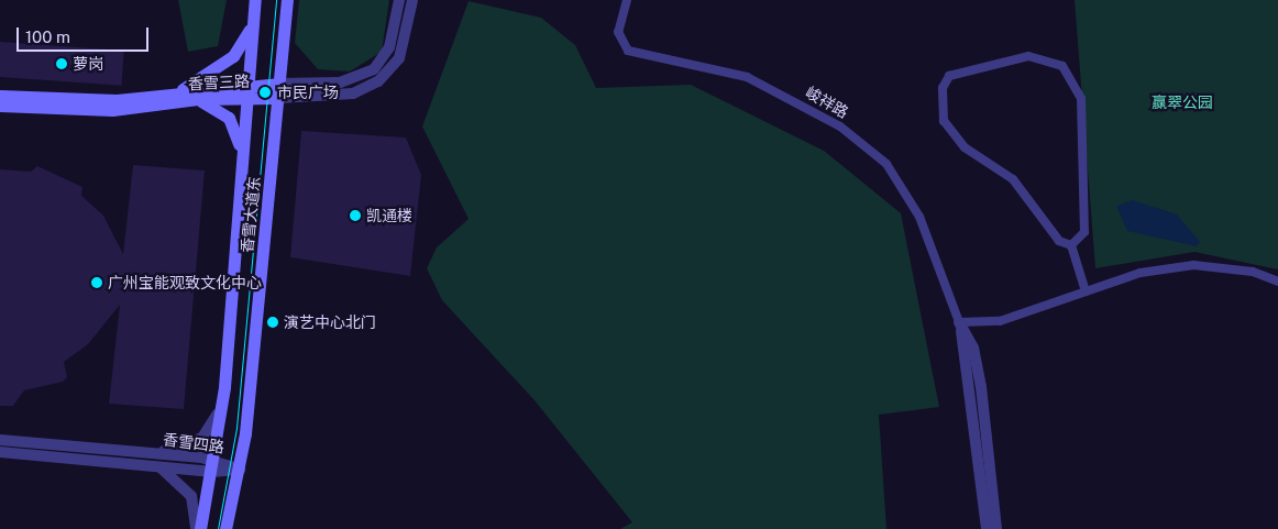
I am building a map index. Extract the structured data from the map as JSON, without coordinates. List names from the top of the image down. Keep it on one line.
{"streets":{"main road":["香雪三路","香雪大道东"],"street":["峻祥路","香雪四路"]},"crossings":[["香雪三路","香雪大道东"],["香雪大道东","香雪四路"]],"parks":["赢翠公园"],"places":["萝岗","市民广场","凯通楼","广州宝能观致文化中心","演艺中心北门"],"scale_bar":"100 m"}
